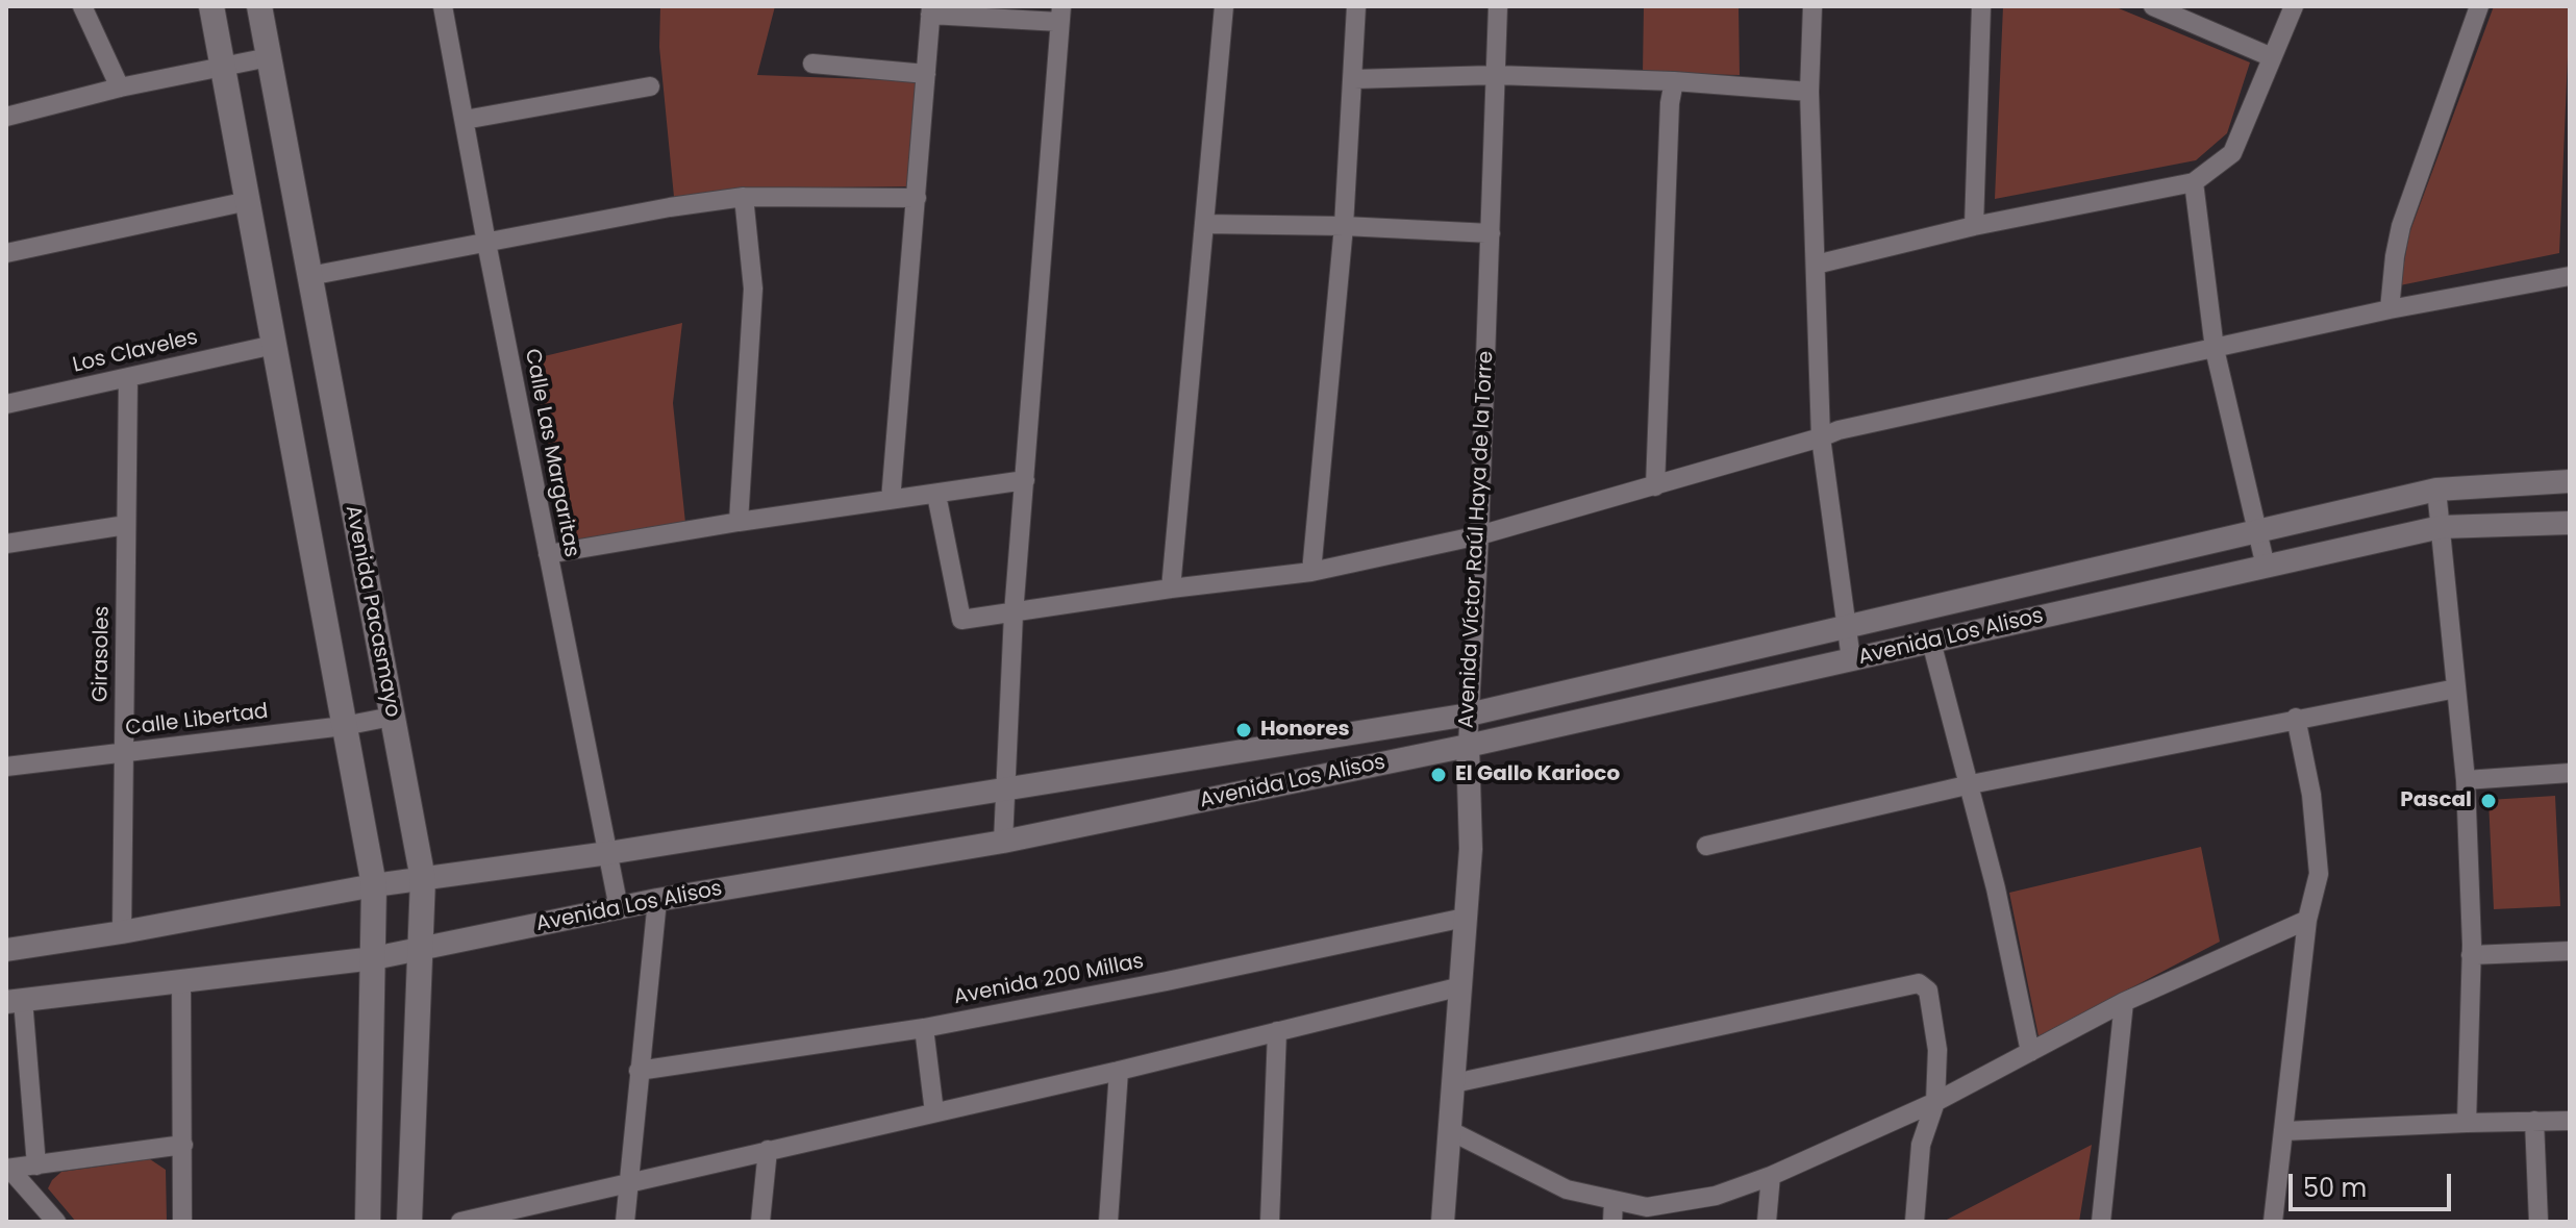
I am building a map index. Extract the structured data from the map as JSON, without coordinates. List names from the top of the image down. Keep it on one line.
{"streets":{"main road":["Avenida Pacasmayo"],"street":["Los Claveles","Calle Las Margaritas","Avenida Víctor Raúl Haya de la Torre","Avenida Los Alisos","Girasoles","Calle Libertad","Avenida 200 Millas"]},"crossings":[["Los Claveles","Girasoles"],["Calle Las Margaritas","Avenida Los Alisos"],["Avenida Víctor Raúl Haya de la Torre","Avenida Los Alisos"],["Avenida Víctor Raúl Haya de la Torre","Avenida 200 Millas"],["Avenida Pacasmayo","Avenida Los Alisos"],["Avenida Pacasmayo","Calle Libertad"],["Avenida Los Alisos","Girasoles"],["Girasoles","Calle Libertad"]],"places":["Honores","El Gallo Karioco","Pascal"],"scale_bar":"50 m"}
